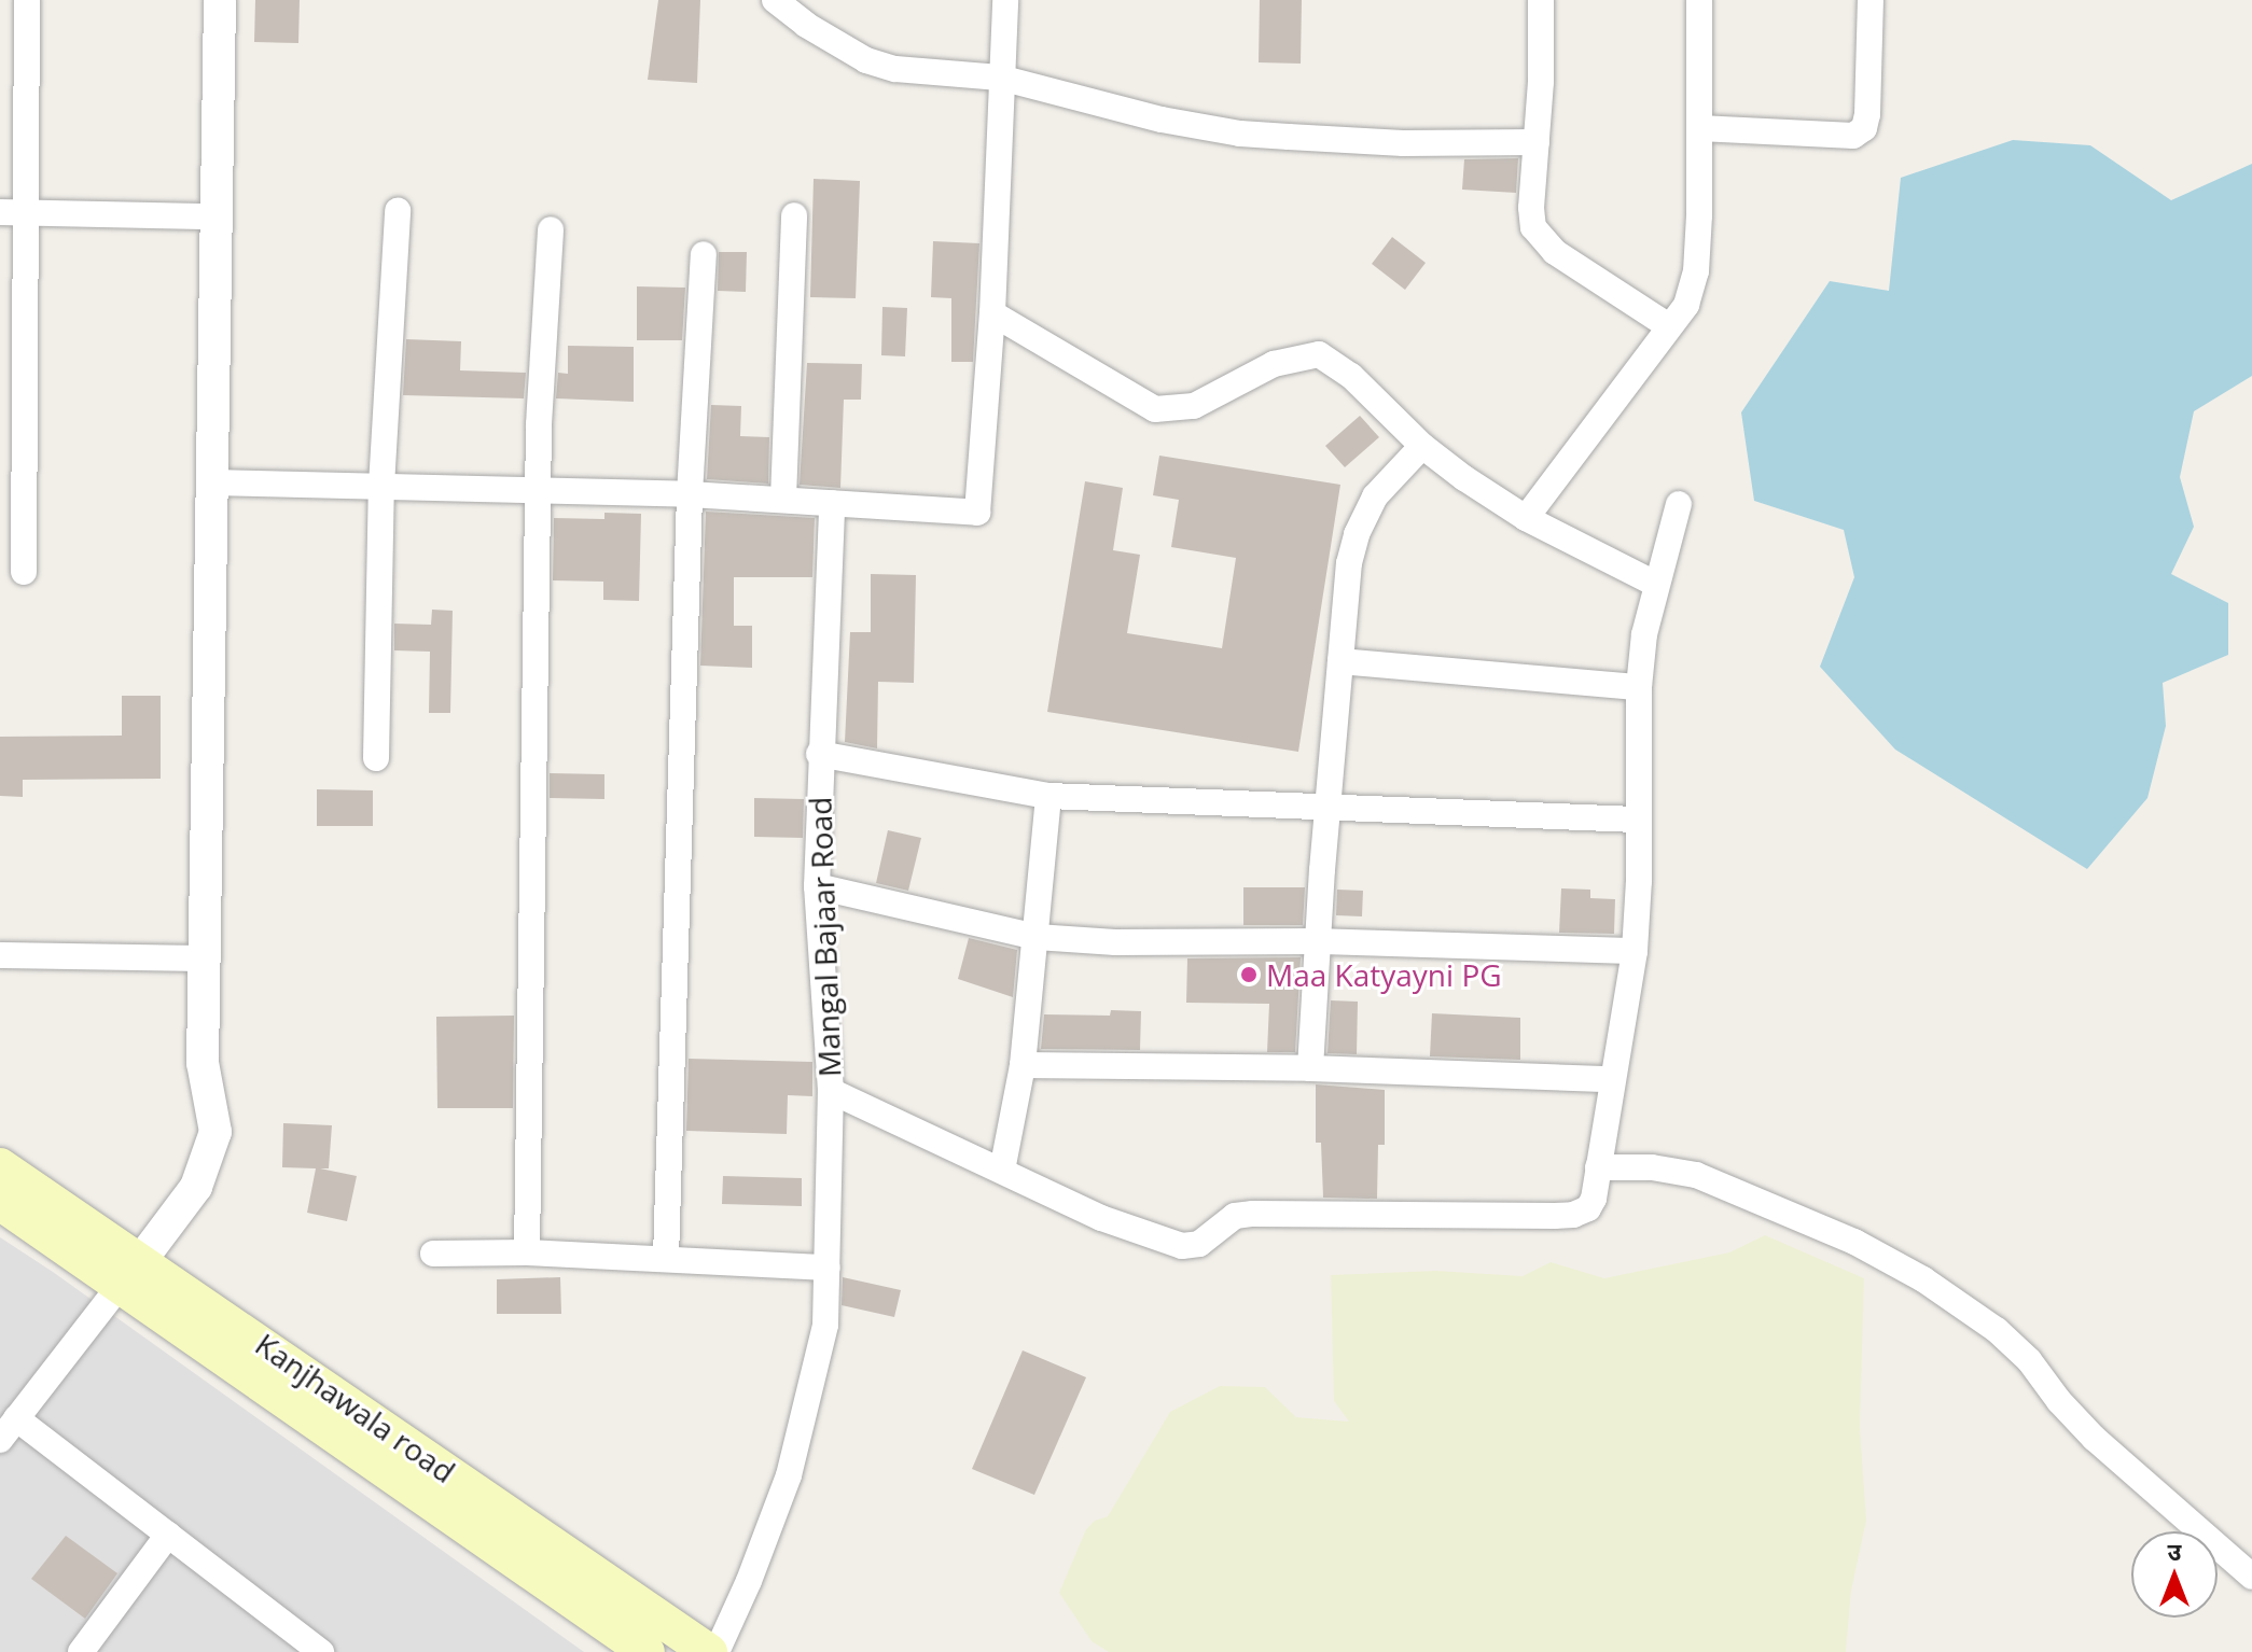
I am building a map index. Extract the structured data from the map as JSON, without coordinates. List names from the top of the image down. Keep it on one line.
{"streets":{"main road":["Kanjhawala road"],"street":["Mangal Bajaar Road"]},"places":["Maa Katyayni PG"],"north":"top"}
